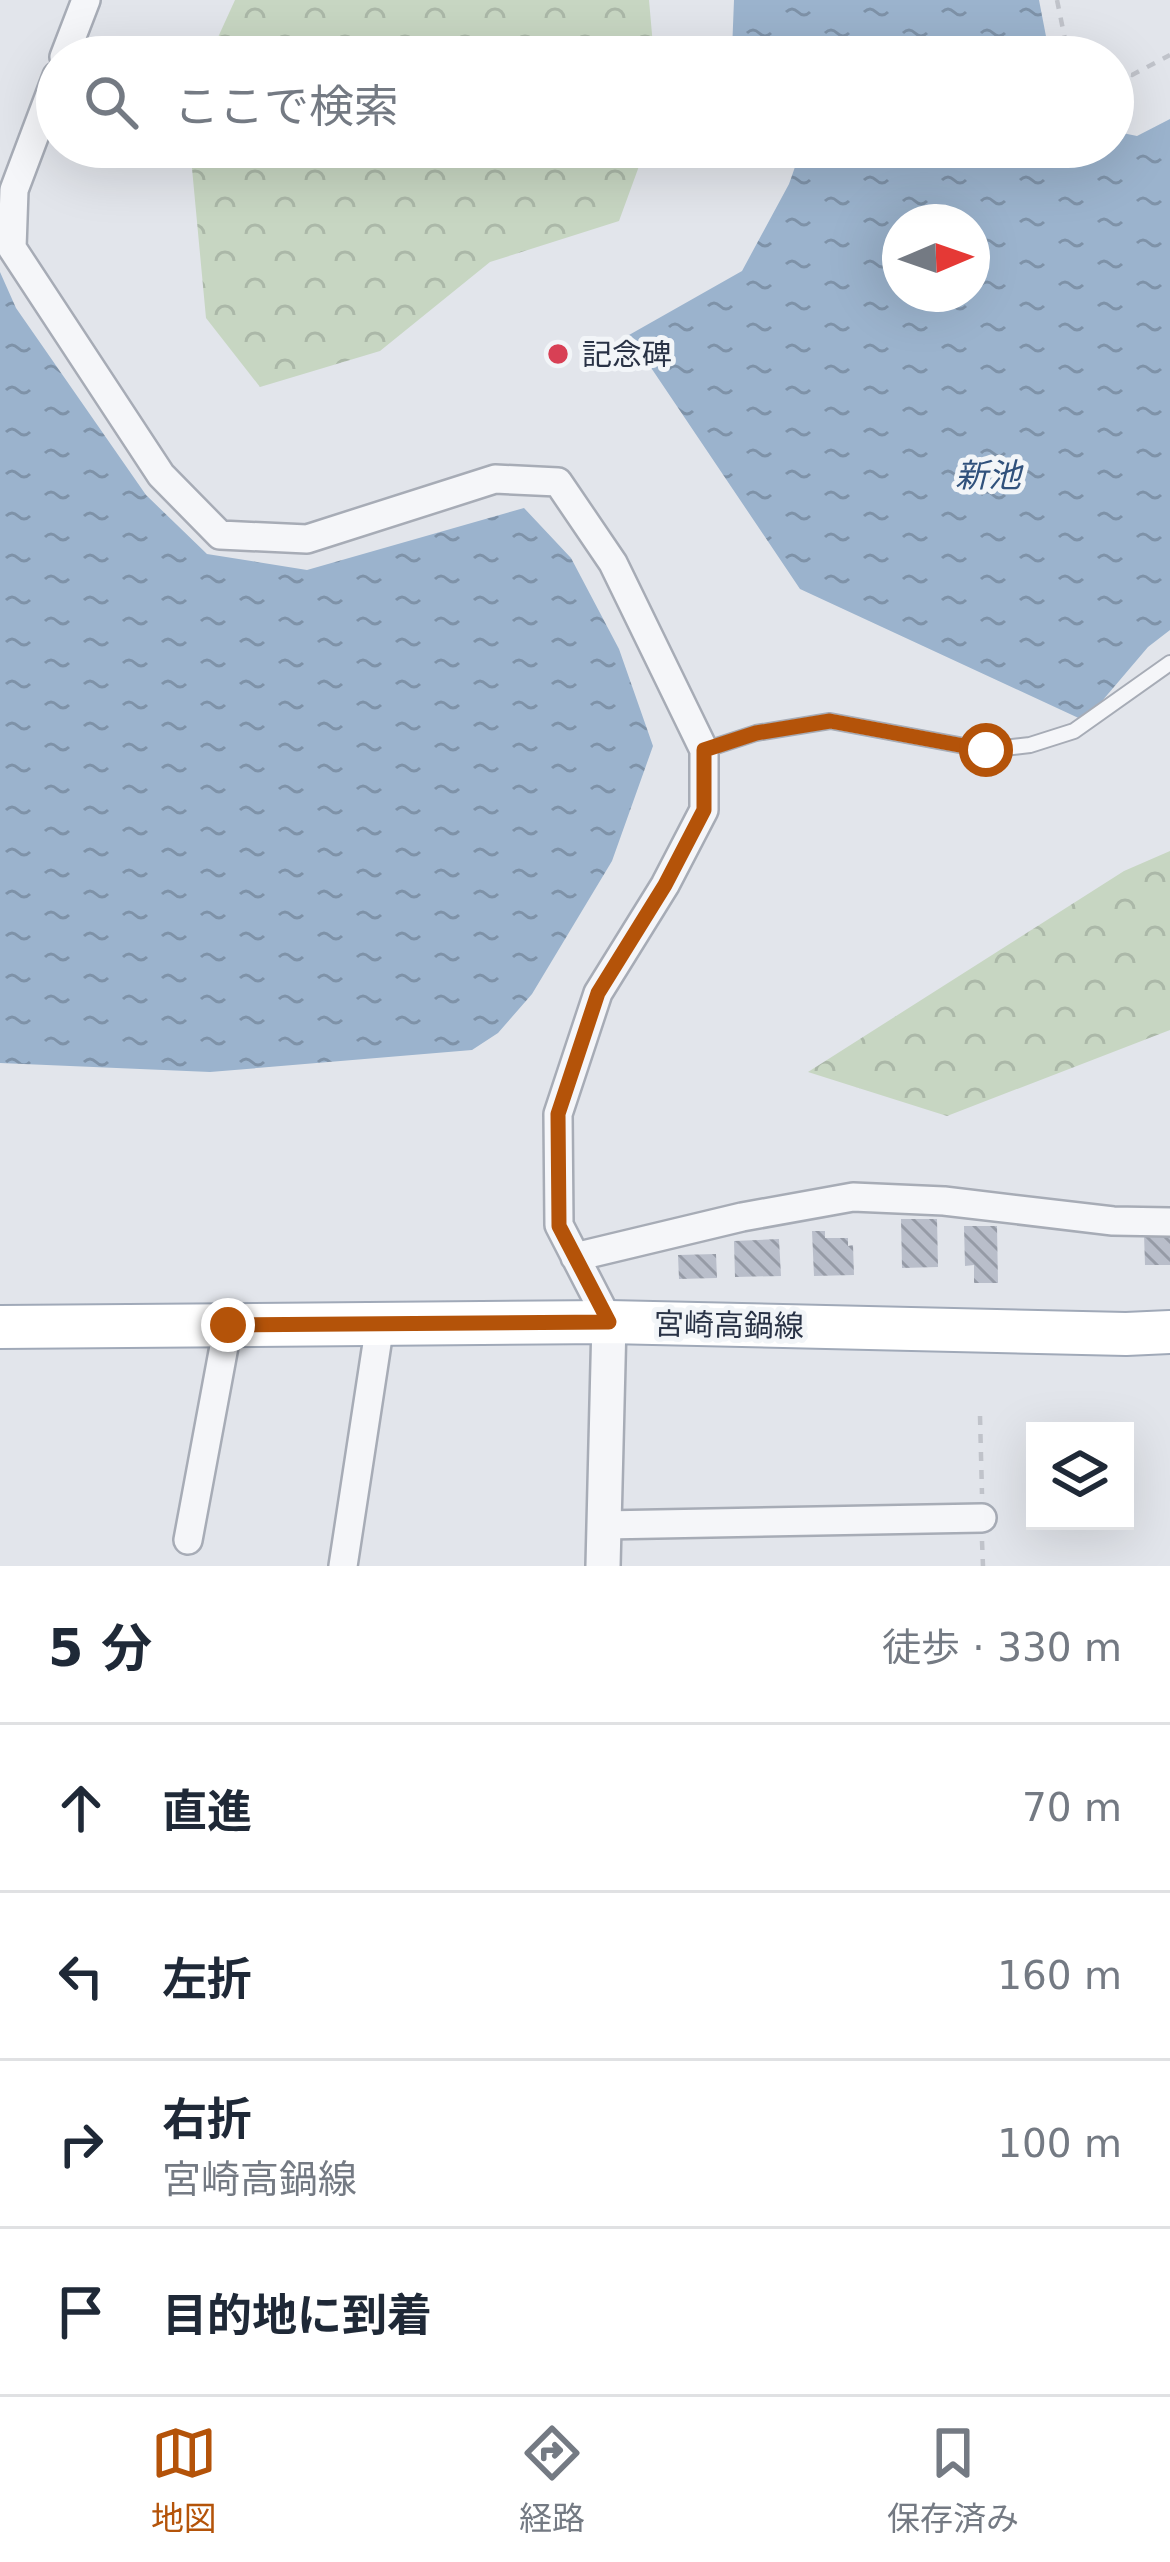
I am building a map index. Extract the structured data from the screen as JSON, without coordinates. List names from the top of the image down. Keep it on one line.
{"streets":{"main road":["宮崎高鍋線"]},"water":["新池"],"places":["記念碑"],"north":"right","page":{"search":"ここで検索","heading":["5 分","徒歩 · 330 m"],"list":[["直進","70 m"],["左折","160 m"],["右折","宮崎高鍋線","100 m"],"目的地に到着"],"nav":["地図","経路","保存済み"]}}
